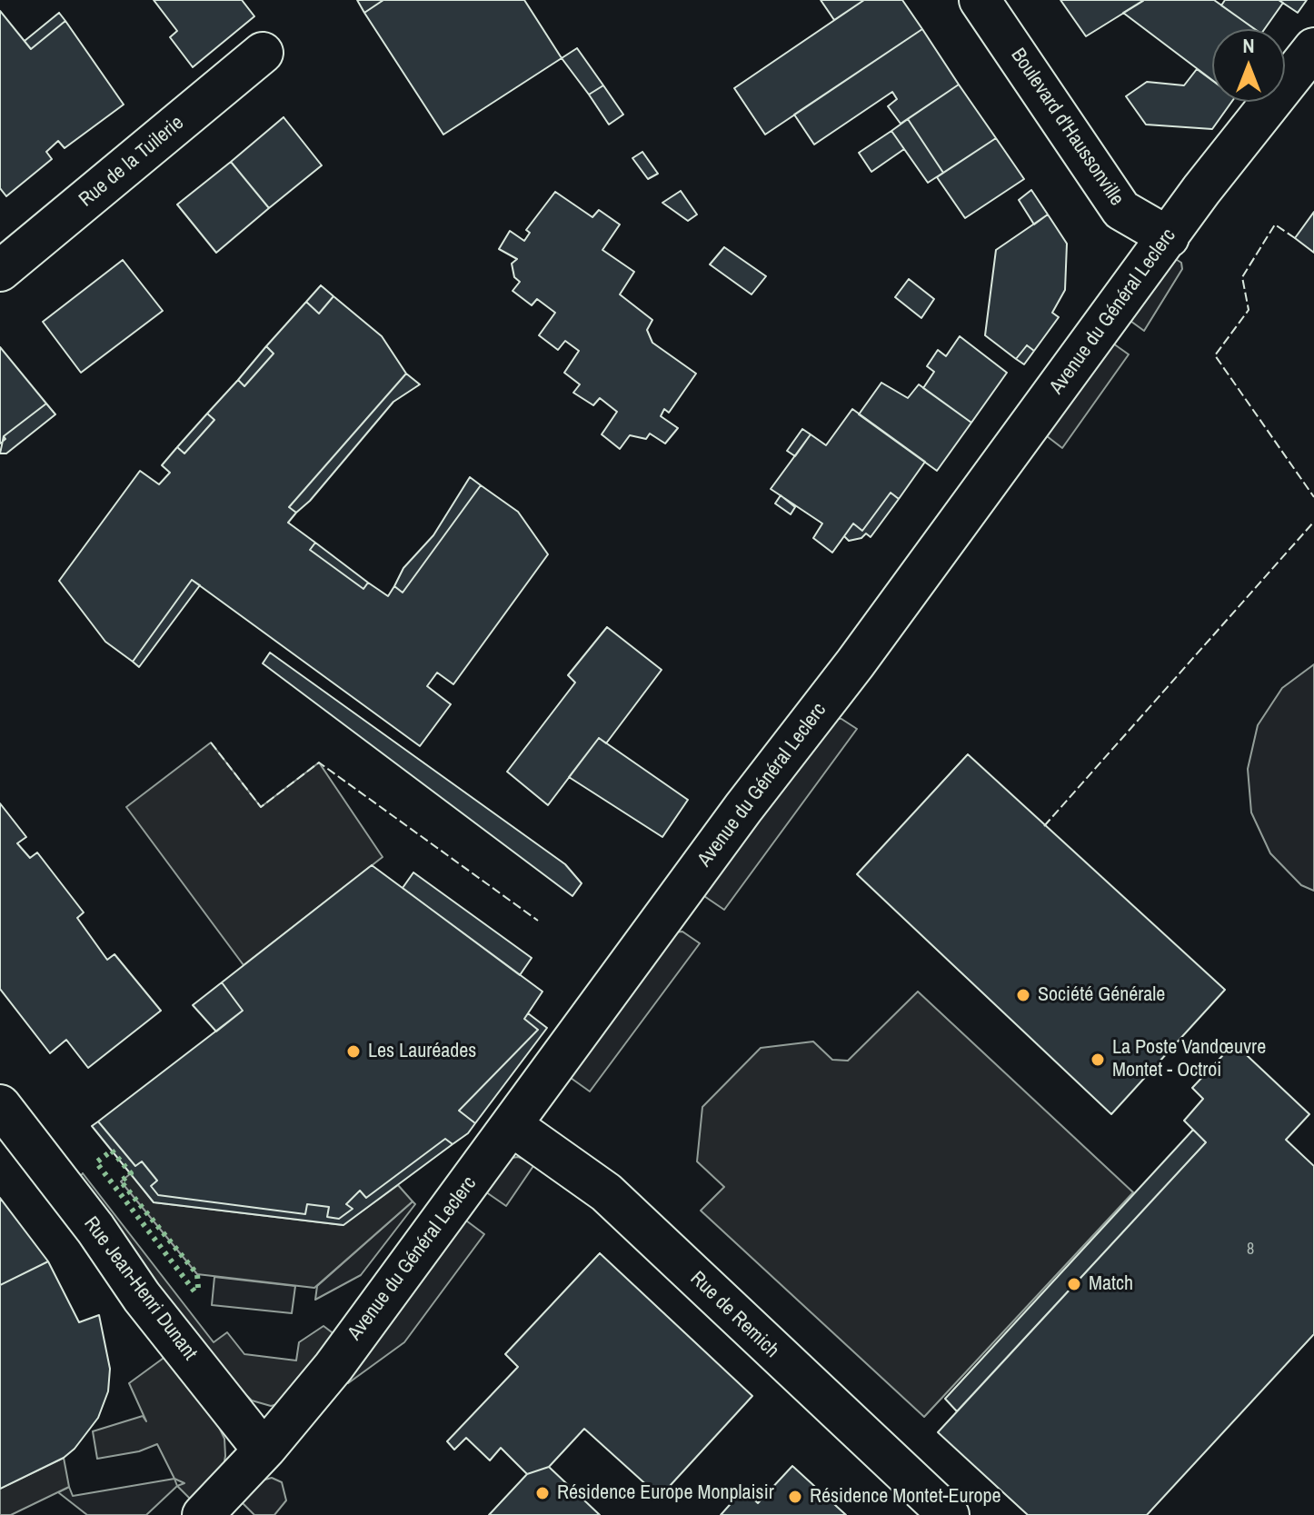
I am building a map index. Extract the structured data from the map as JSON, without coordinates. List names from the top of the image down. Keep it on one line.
{"streets":{"street":["Boulevard d'Haussonville","Rue de la Tuilerie","Avenue du Général Leclerc","Rue Jean-Henri Dunant","Rue de Remich"]},"crossings":[["Boulevard d'Haussonville","Avenue du Général Leclerc"],["Avenue du Général Leclerc","Rue Jean-Henri Dunant"],["Avenue du Général Leclerc","Rue de Remich"]],"places":["Société Générale","Les Lauréades","La Poste Vandœuvre Montet - Octroi","Match","Résidence Europe Monplaisir","Résidence Montet-Europe"],"house_numbers":["8"],"north":"top"}
